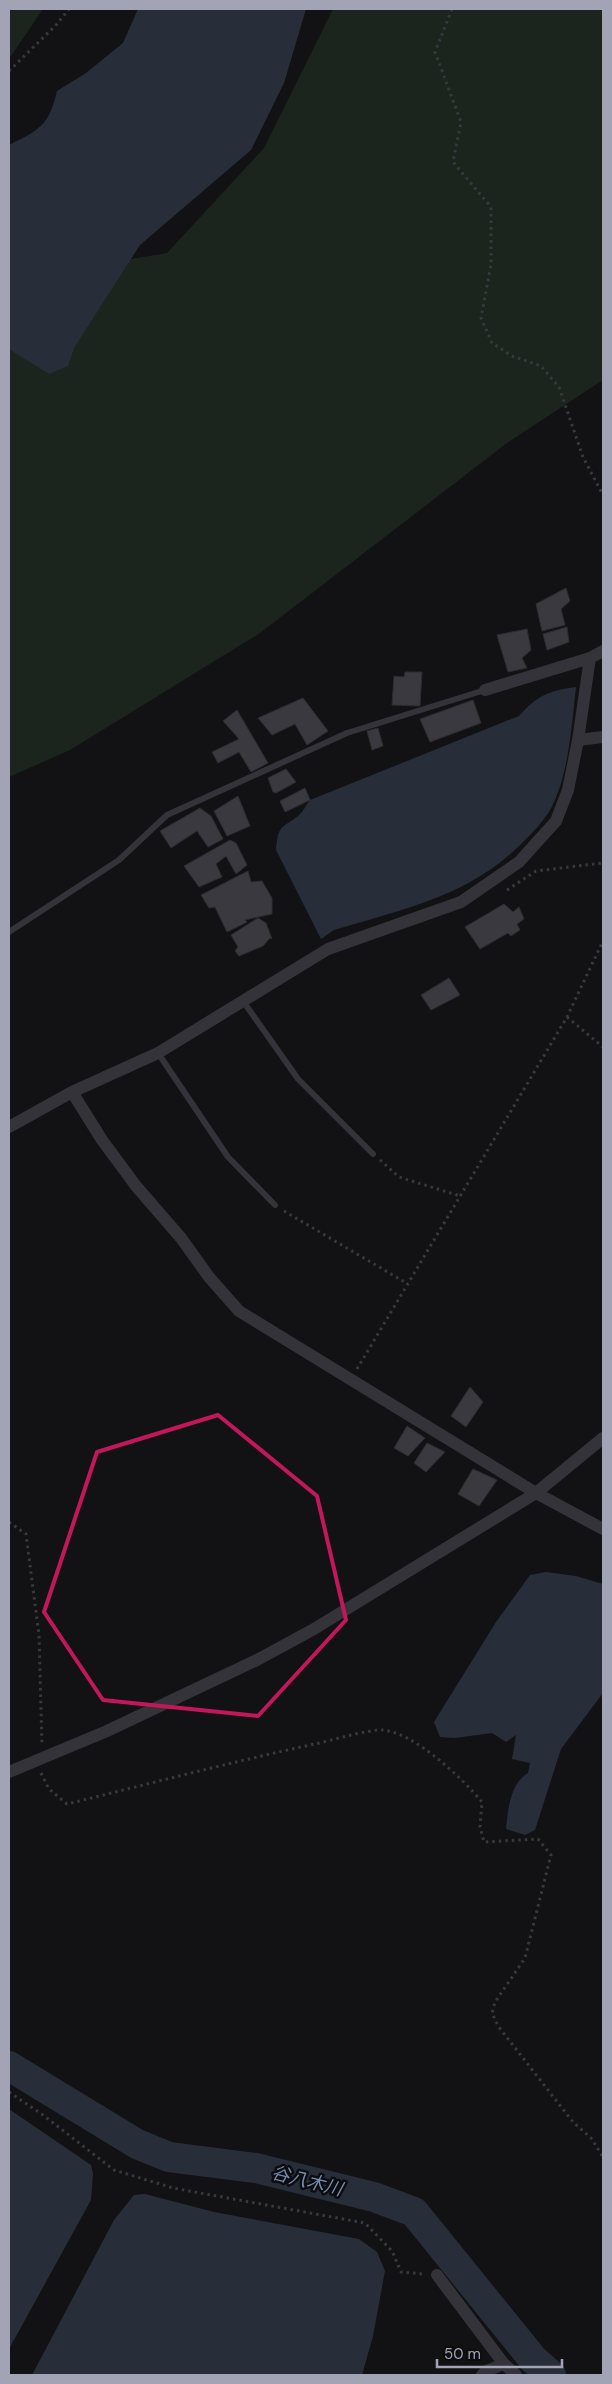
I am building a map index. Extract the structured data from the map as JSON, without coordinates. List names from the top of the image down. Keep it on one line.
{"water":["谷八木川"],"scale_bar":"50 m"}
